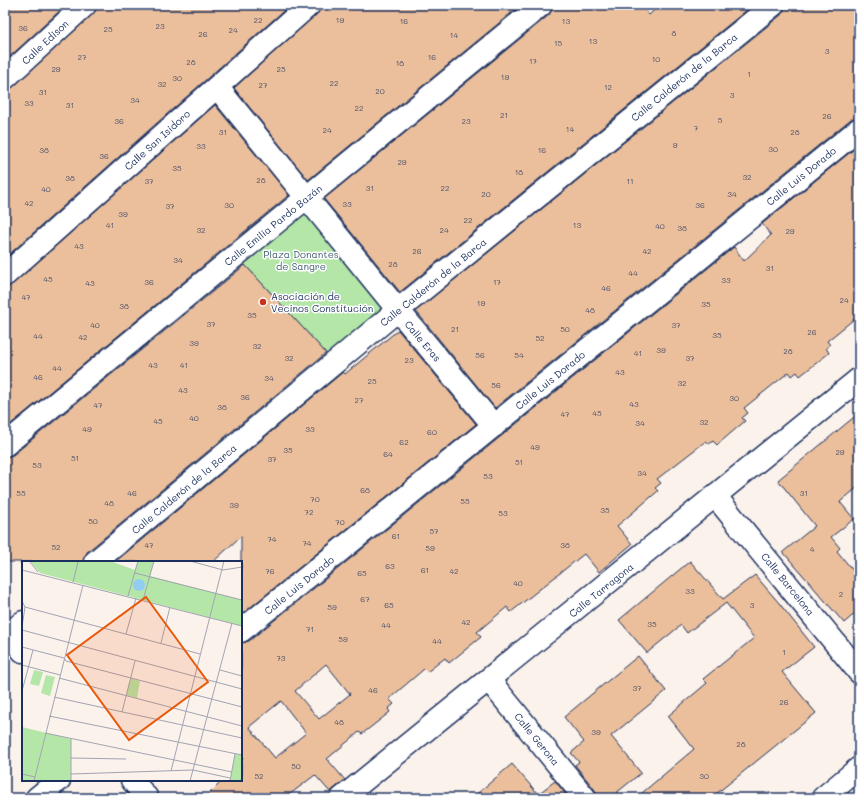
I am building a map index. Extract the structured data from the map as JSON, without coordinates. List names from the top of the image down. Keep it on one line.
{"streets":{"street":["Calle Edison","Calle Calderón de la Barca","Calle San Isidoro","Calle Luis Dorado","Calle Emilia Pardo Bazán","Calle Eras","Calle Barcelona","Calle Tarragona","Calle Gerona"]},"crossings":[["Calle Calderón de la Barca","Calle Eras"],["Calle San Isidoro","Calle Eras"],["Calle Luis Dorado","Calle Eras"],["Calle Emilia Pardo Bazán","Calle Eras"],["Calle Barcelona","Calle Tarragona"],["Calle Tarragona","Calle Gerona"]],"parks":["Plaza Donantes de Sangre"],"places":["Asociación de Vecinos Constitución"],"house_numbers":["22","19","16","13","23","36","25","24","8","26","14","13","15","3","27","16","10","17","28","18","29","25","1","19","30","22","32","27","12","20","31","3","34","33","31","22","21","26","5","36","23","7","14","24","31","28","9","33","30","38","16","36","29","35","18","32","38","28","37","11","31","22","40","20","34","42","33","30","36","37","39","22","41","13","40","38","32","24","29","43","26","42","34","28","31","44","45","33","36","17","43","46","47","24","19","35","38","48","35","37","40","37","21","50","26","35","44","42","52","39","32","39","28","41","56","54","32","37","23","43","41","44","43","46","34","25","32","56","43","36","30","27","43","47","38","45","47","40","45","32","34","49","33","60","62","49","35","29","64","51","37","51","53","34","53","68","55","46","31","70","55","48","39","35","72","53","50","70","57","61","74","74","47","38","52","59","4","63","61","76","42","65","40","33","2","67","65","3","59","42","35","44","71","59","44","1","73","37","46","26","48","39","28","50","52","30"]}
